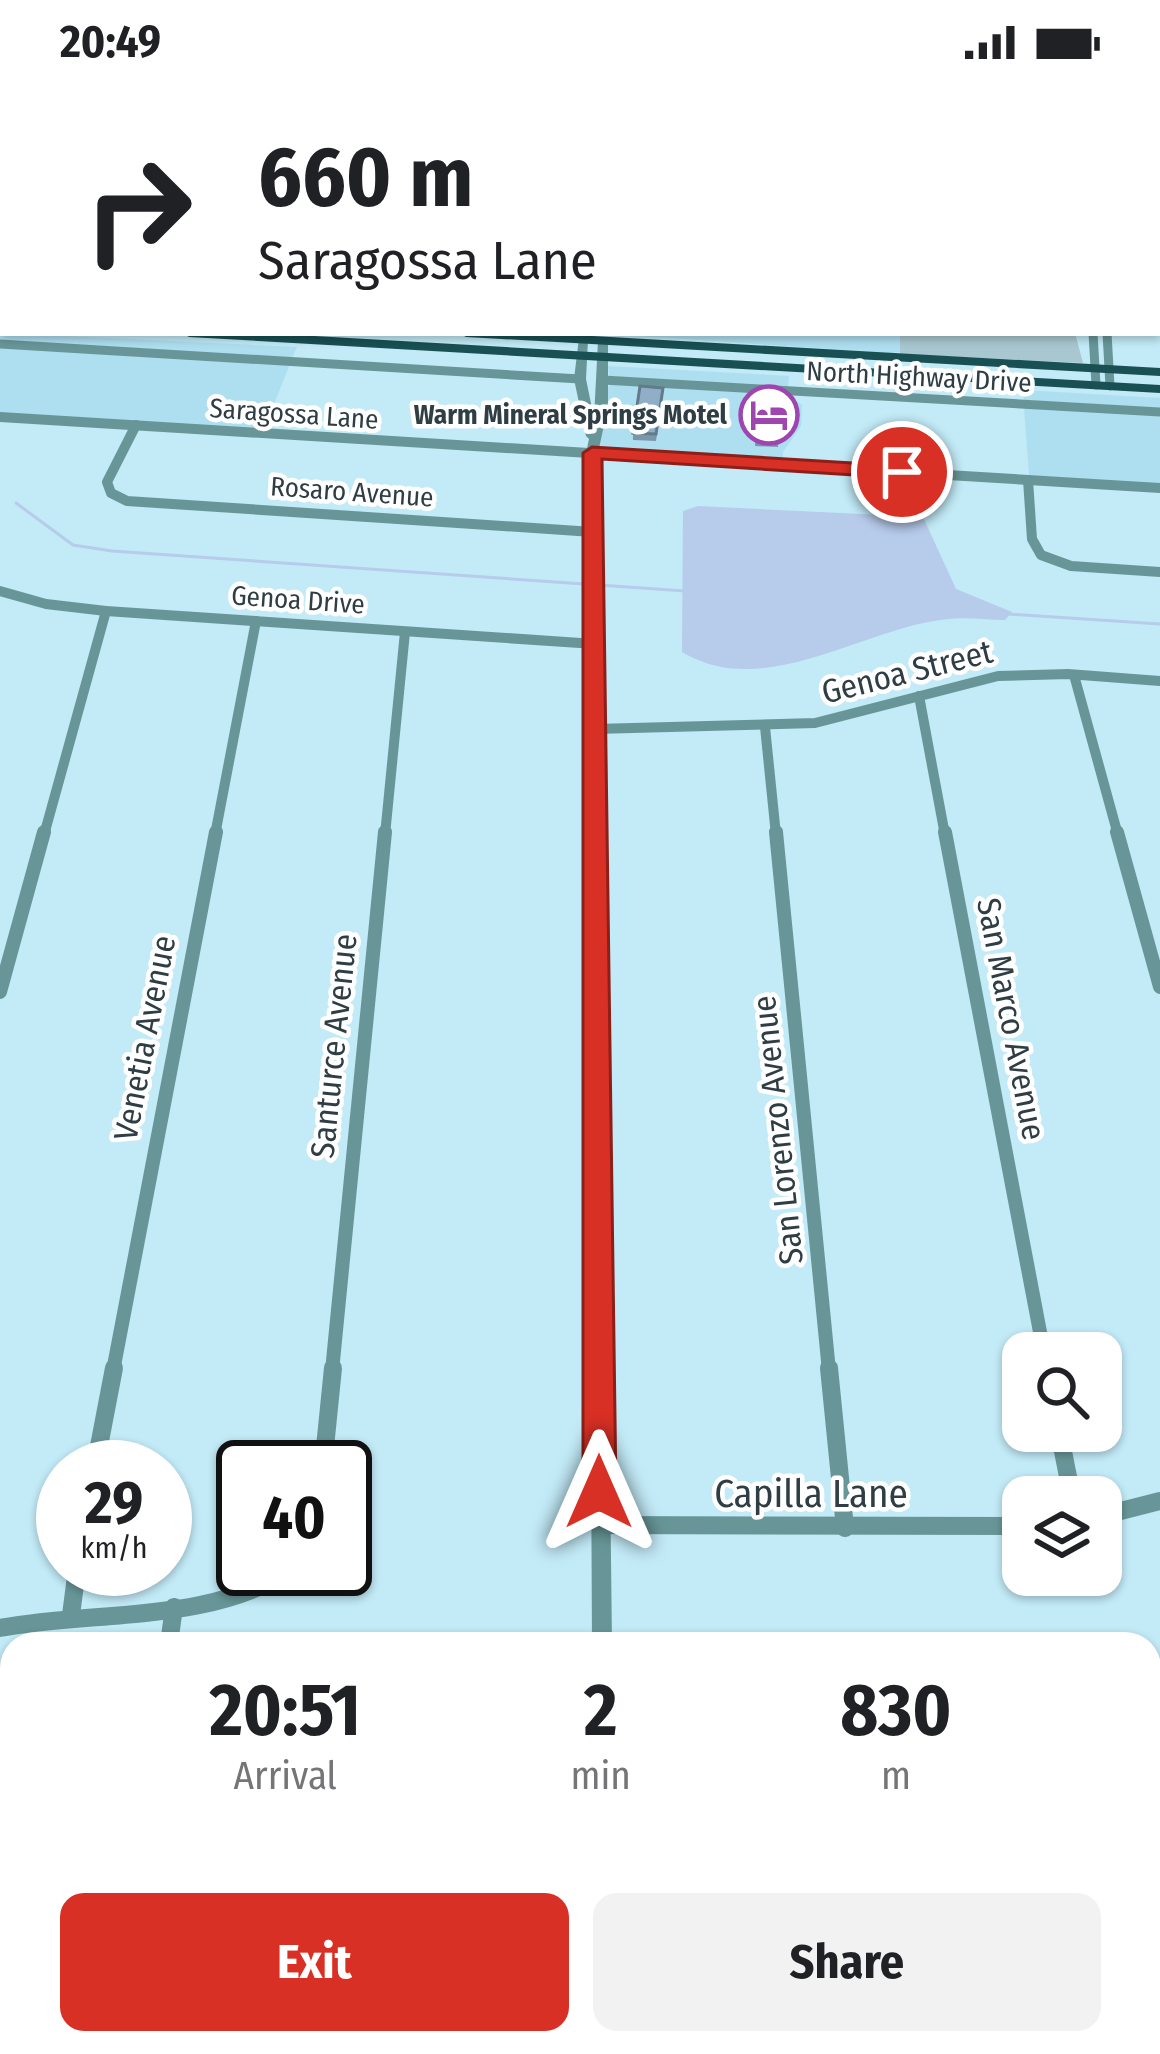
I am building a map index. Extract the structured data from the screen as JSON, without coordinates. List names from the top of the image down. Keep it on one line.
{"streets":{"street":["North Highway Drive","Saragossa Lane","Rosaro Avenue","Genoa Drive","Genoa Street","San Marco Avenue","Venetia Avenue","Santurce Avenue","San Lorenzo Avenue","Capilla Lane"]},"crossings":[["Saragossa Lane","Rosaro Avenue"],["Genoa Drive","Venetia Avenue"],["Genoa Drive","Santurce Avenue"],["Genoa Street","San Marco Avenue"],["Genoa Street","San Lorenzo Avenue"],["San Lorenzo Avenue","Capilla Lane"]],"places":{"hotel":["Warm Mineral Springs Motel"]},"page":{"status":"20:49","turn":["660 m","Saragossa Lane"],"speed":"29 km/h","limit":"40","eta":["20:51","Arrival","2","min","830","m"],"buttons":["Exit","Share"]}}
